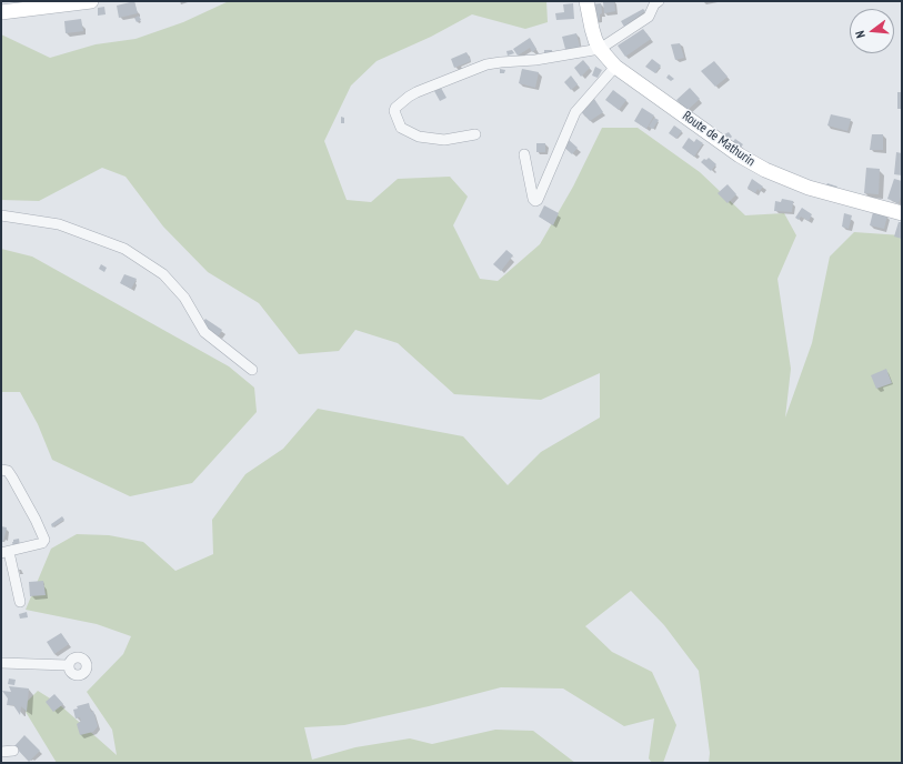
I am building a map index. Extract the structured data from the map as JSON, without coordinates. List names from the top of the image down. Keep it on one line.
{"streets":{"street":["Route de Mathurin"]},"north":"left"}
